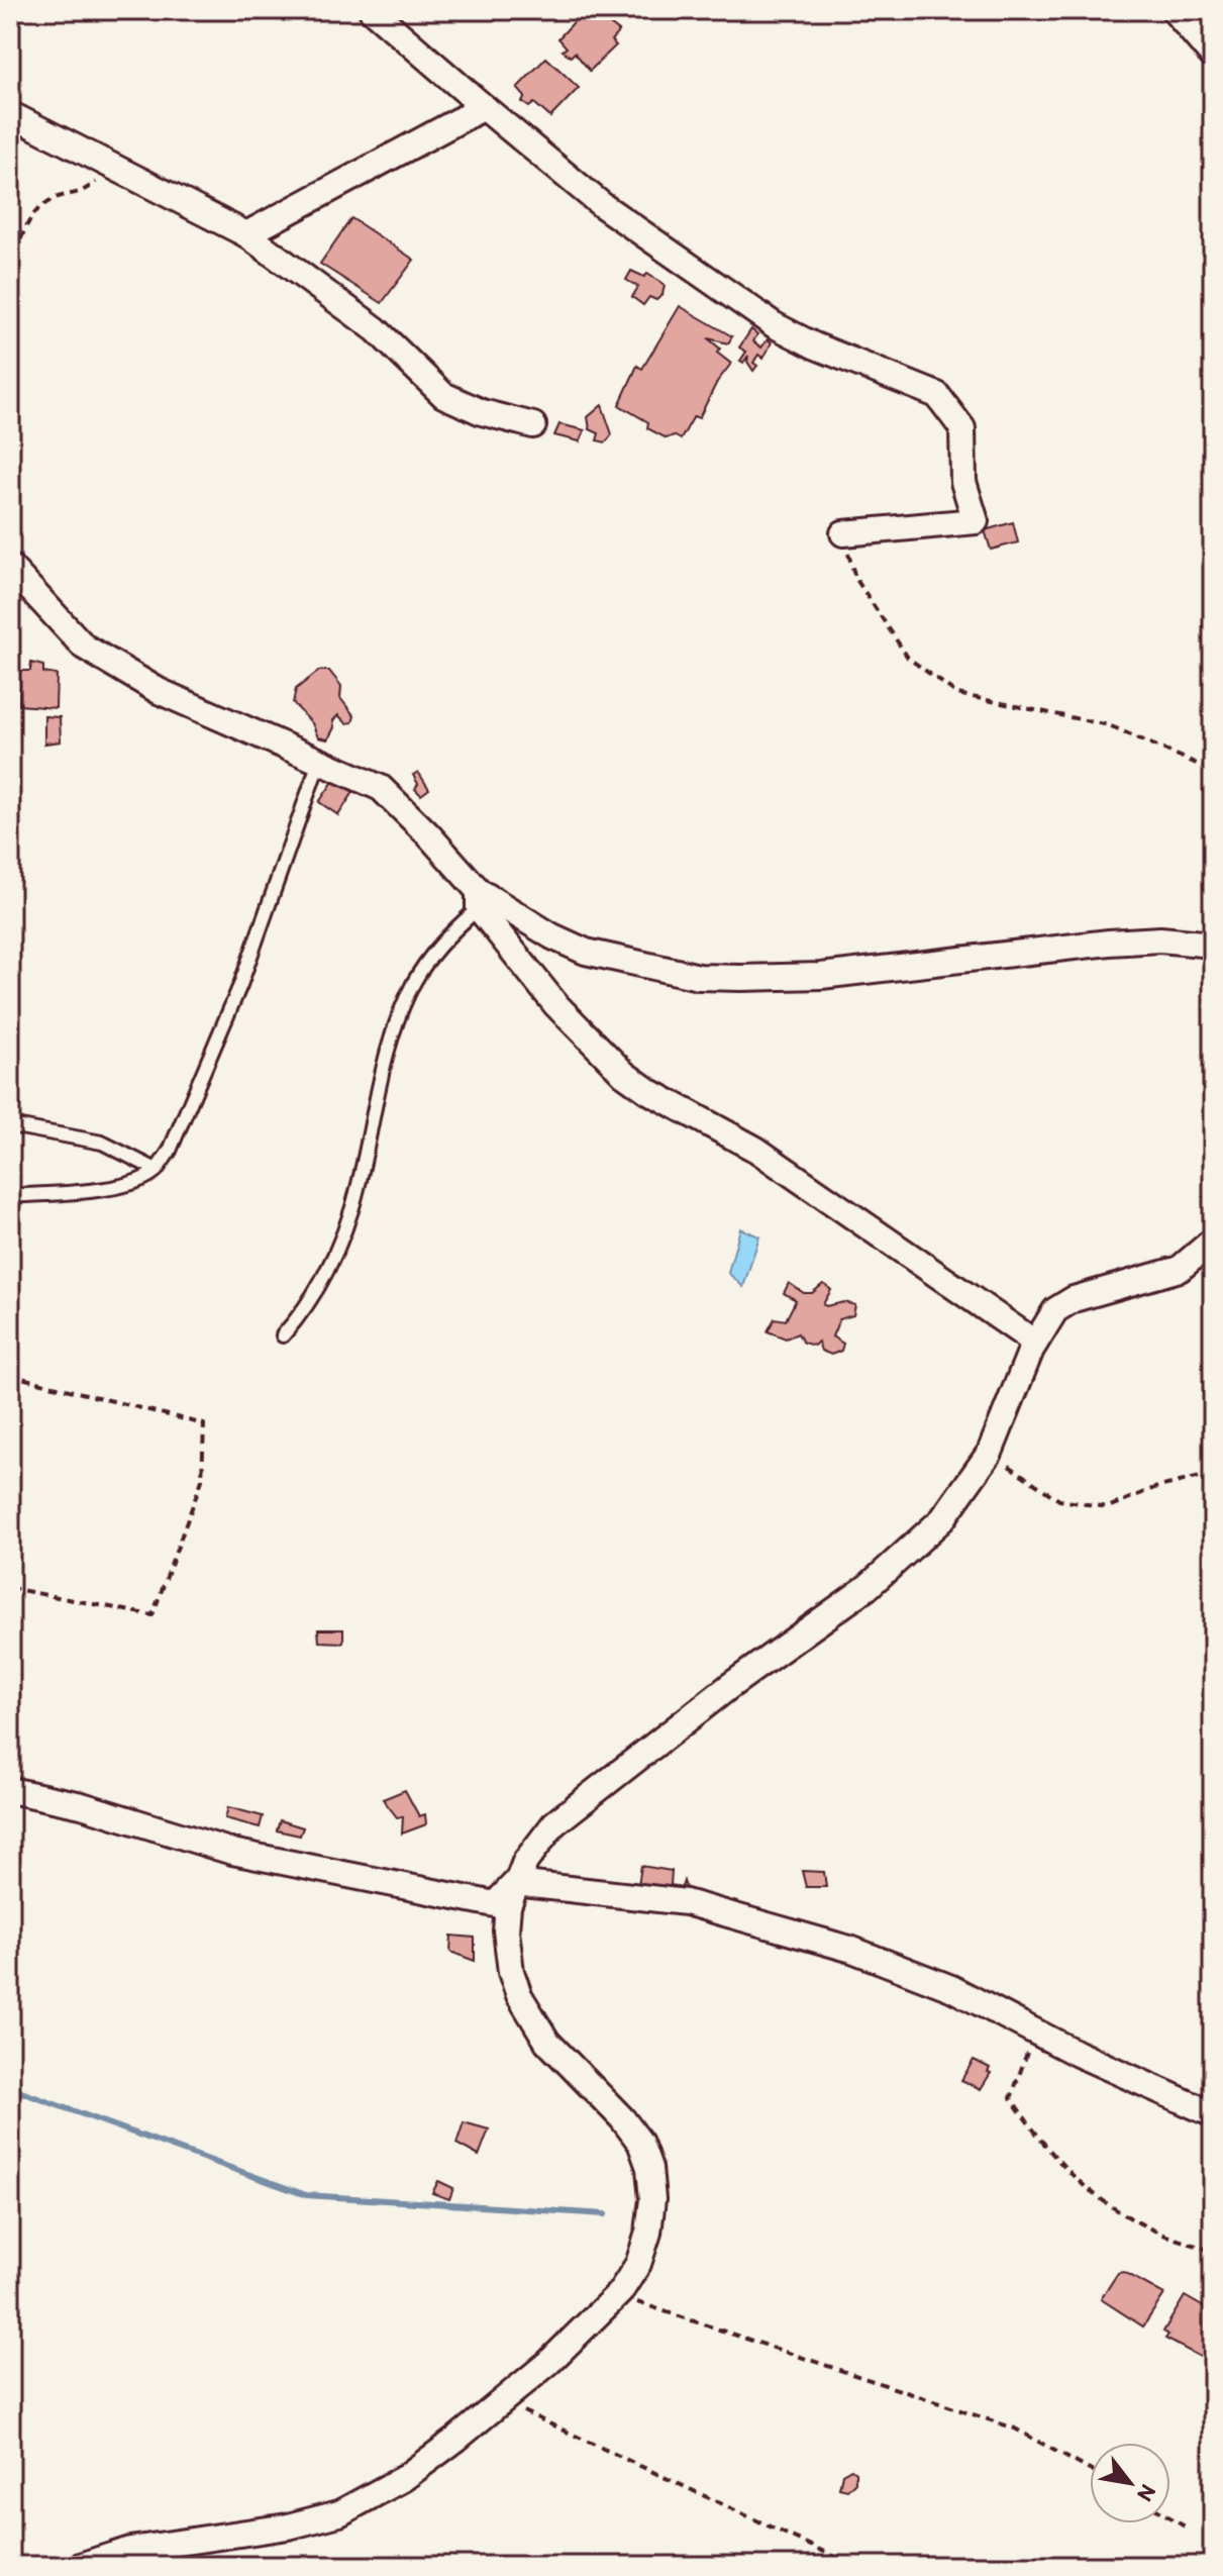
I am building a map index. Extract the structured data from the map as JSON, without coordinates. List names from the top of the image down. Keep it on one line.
{"north":"bottom right"}
